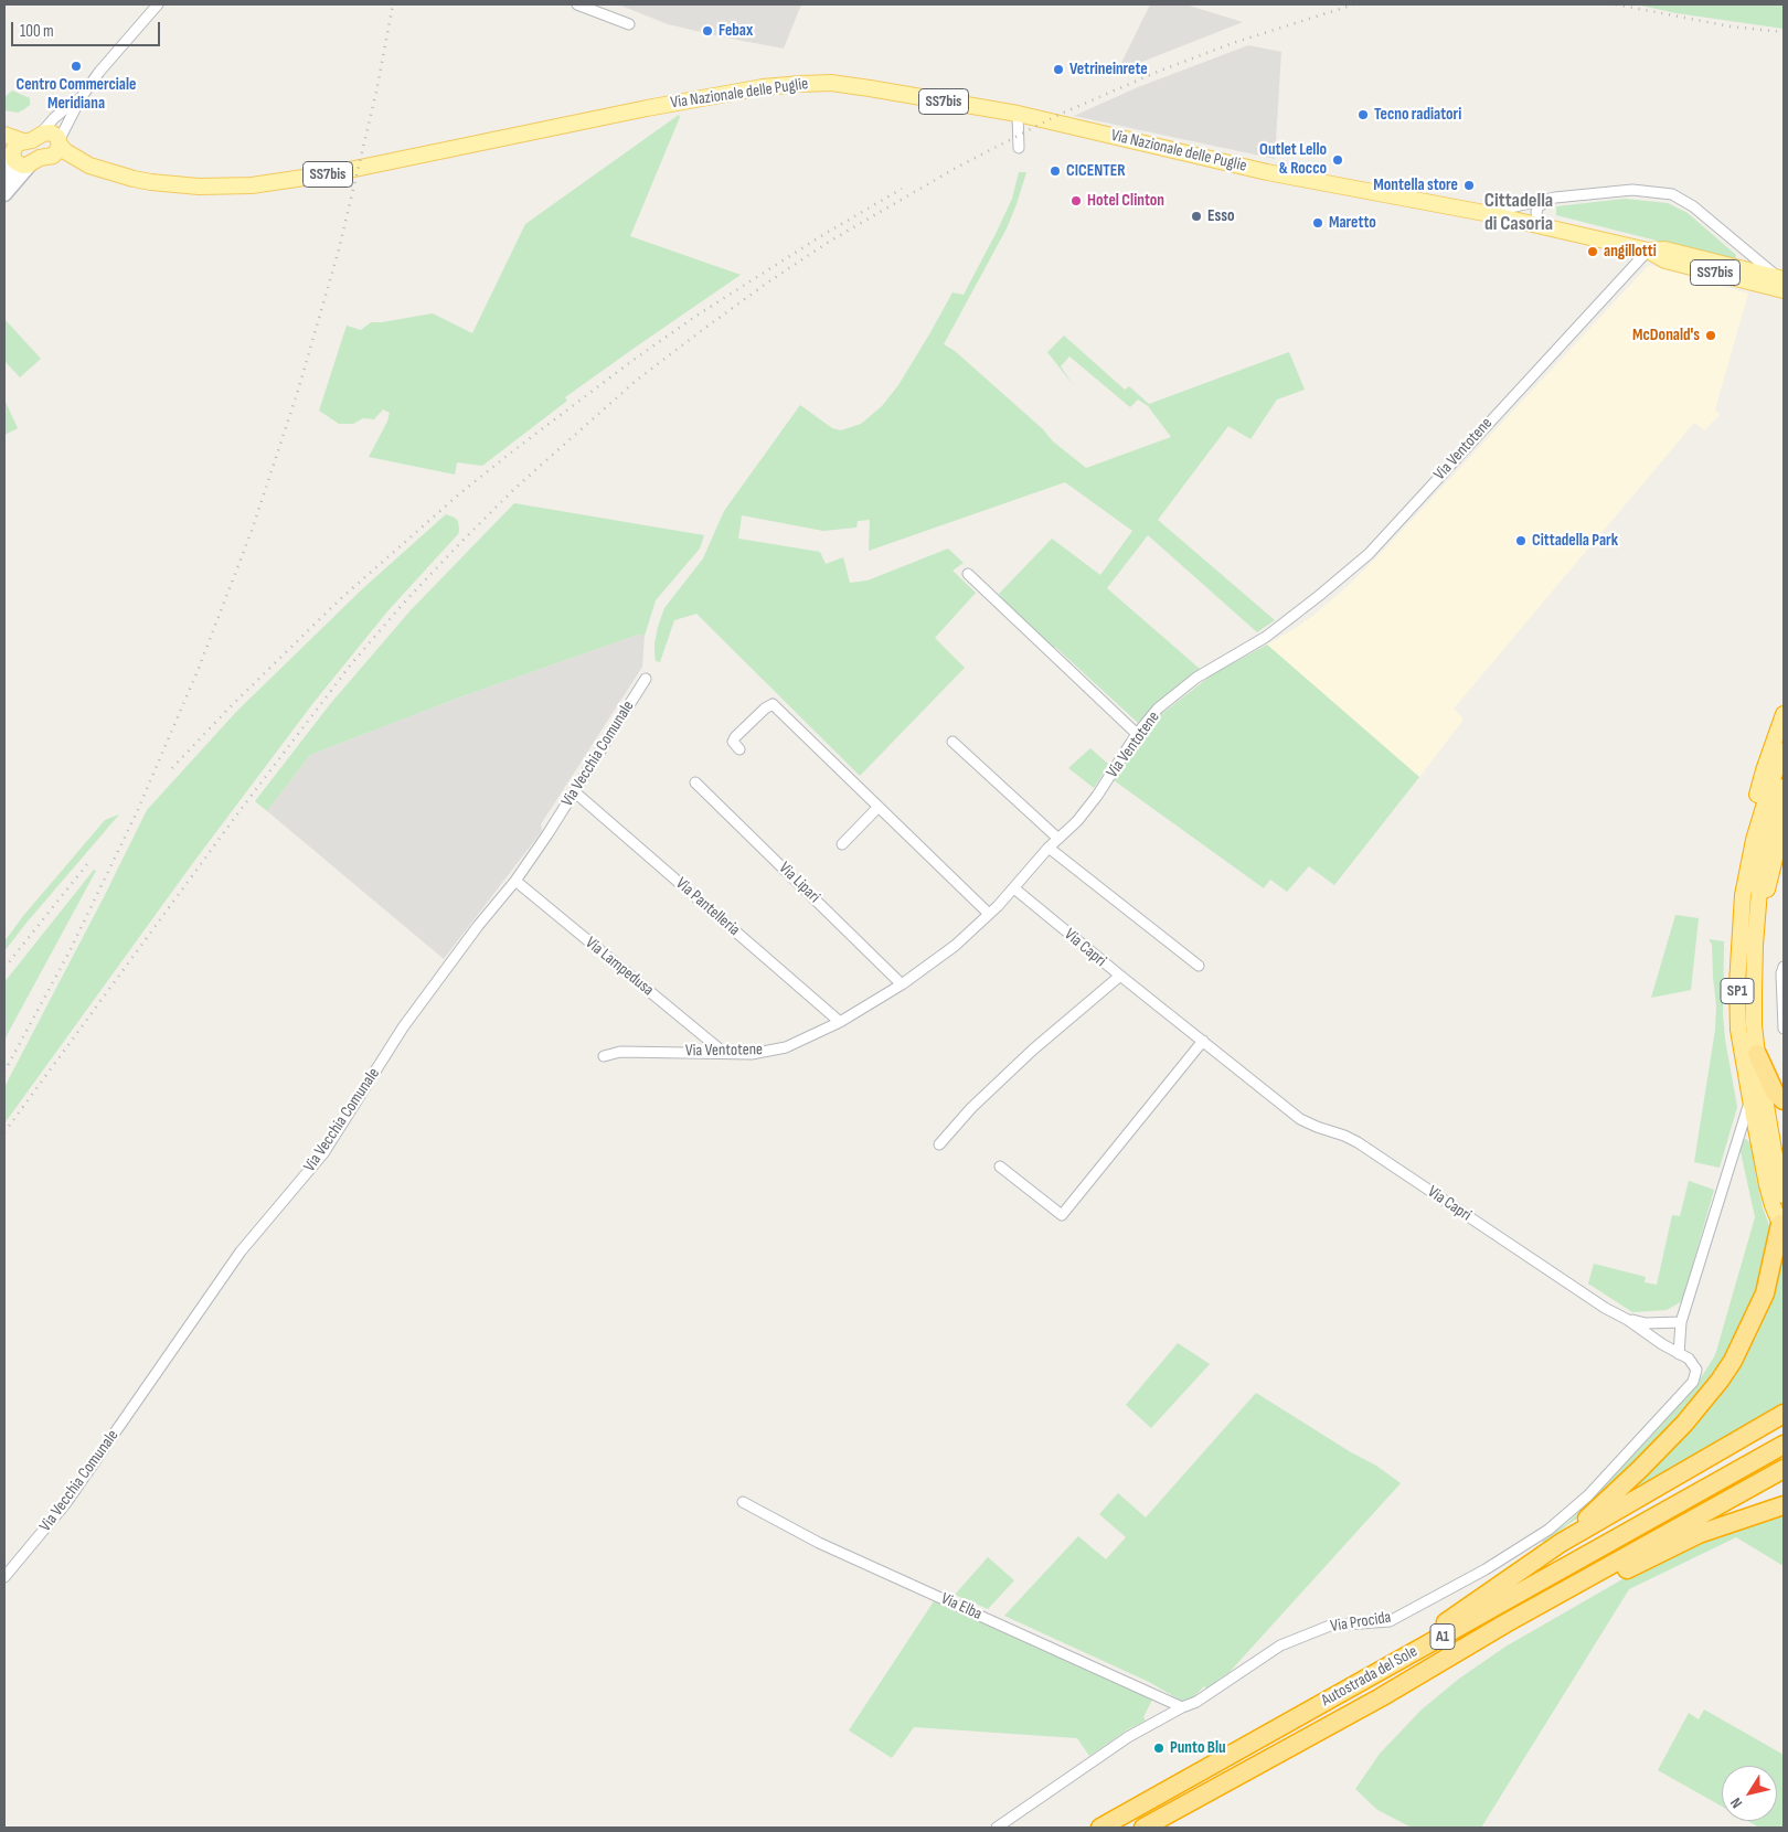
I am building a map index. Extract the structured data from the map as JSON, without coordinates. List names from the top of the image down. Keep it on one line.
{"streets":{"highway":["SP1","A1","Autostrada del Sole"],"main road":["Via Nazionale delle Puglie","SS7bis"],"street":["Via Ventotene","Via Vecchia Comunale","Via Lipari","Via Pantelleria","Via Capri","Via Lampedusa","Via Elba","Via Procida"]},"crossings":[["Via Nazionale delle Puglie","Via Ventotene"],["Via Ventotene","Via Lipari"],["Via Ventotene","Via Pantelleria"],["Via Ventotene","Via Capri"],["Via Ventotene","Via Lampedusa"],["Via Vecchia Comunale","Via Pantelleria"],["Via Vecchia Comunale","Via Lampedusa"],["Via Capri","Via Procida"],["Via Elba","Via Procida"]],"districts":["Cittadella di Casoria"],"places":["Febax","Centro Commerciale Meridiana","Vetrineinrete","Tecno radiatori","Outlet Lello & Rocco","CICENTER","Montella store","Hotel Clinton","Esso","Maretto","angillotti","McDonald's","Cittadella Park","Punto Blu"],"scale_bar":"100 m","north":"bottom left"}
